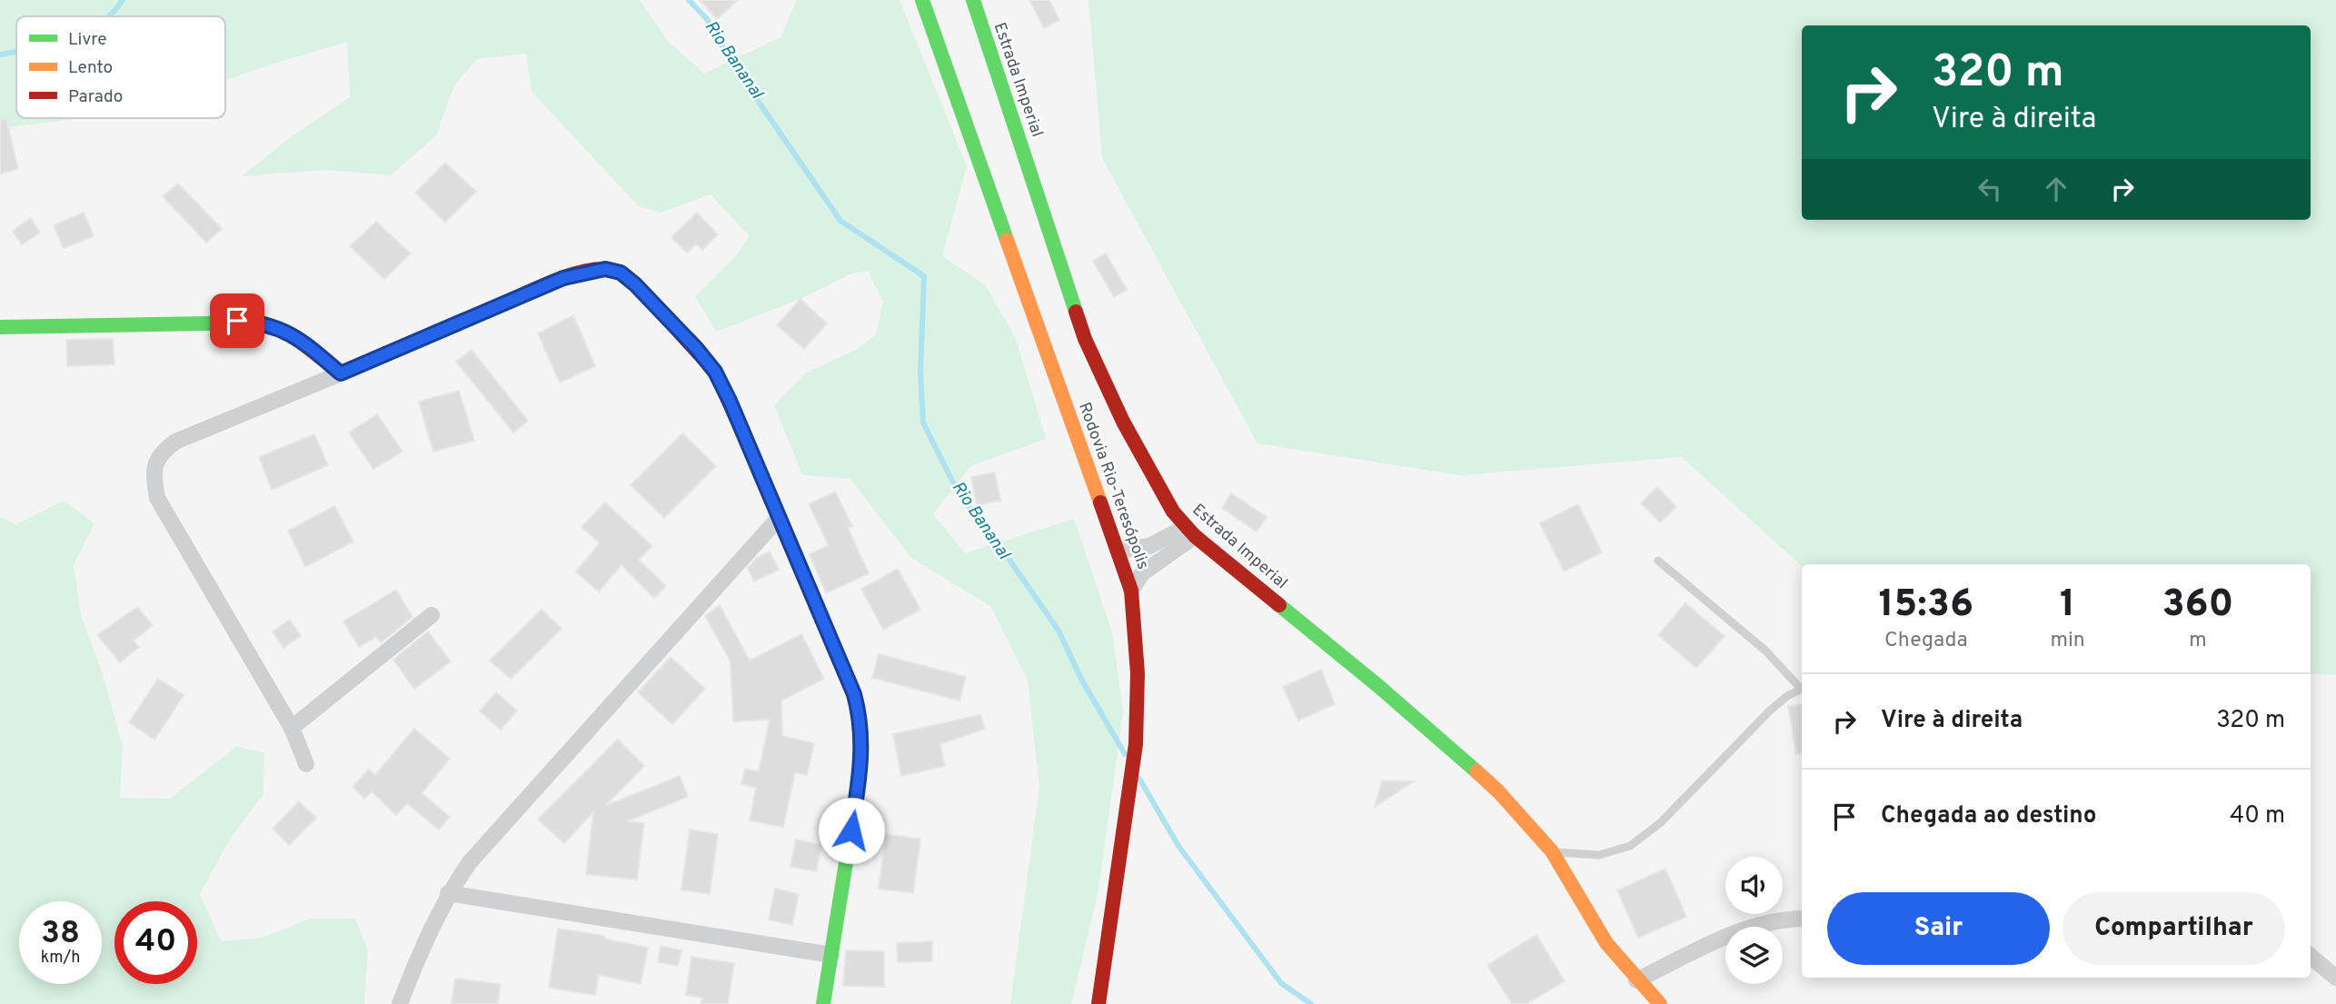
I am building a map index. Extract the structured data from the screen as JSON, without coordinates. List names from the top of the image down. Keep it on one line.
{"streets":{"main road":["Estrada Imperial","Rodovia Rio-Teresópolis"]},"water":["Rio Bananal"],"legend":["Livre","Lento","Parado"],"page":{"turn":["320 m","Vire à direita"],"eta":["15:36","Chegada","1","min","360","m"],"list":[{"name":"Vire à direita","value":"320 m"},{"name":"Chegada ao destino","value":"40 m"}],"buttons":["Sair","Compartilhar"],"speed":"38 km/h","limit":"40"}}
